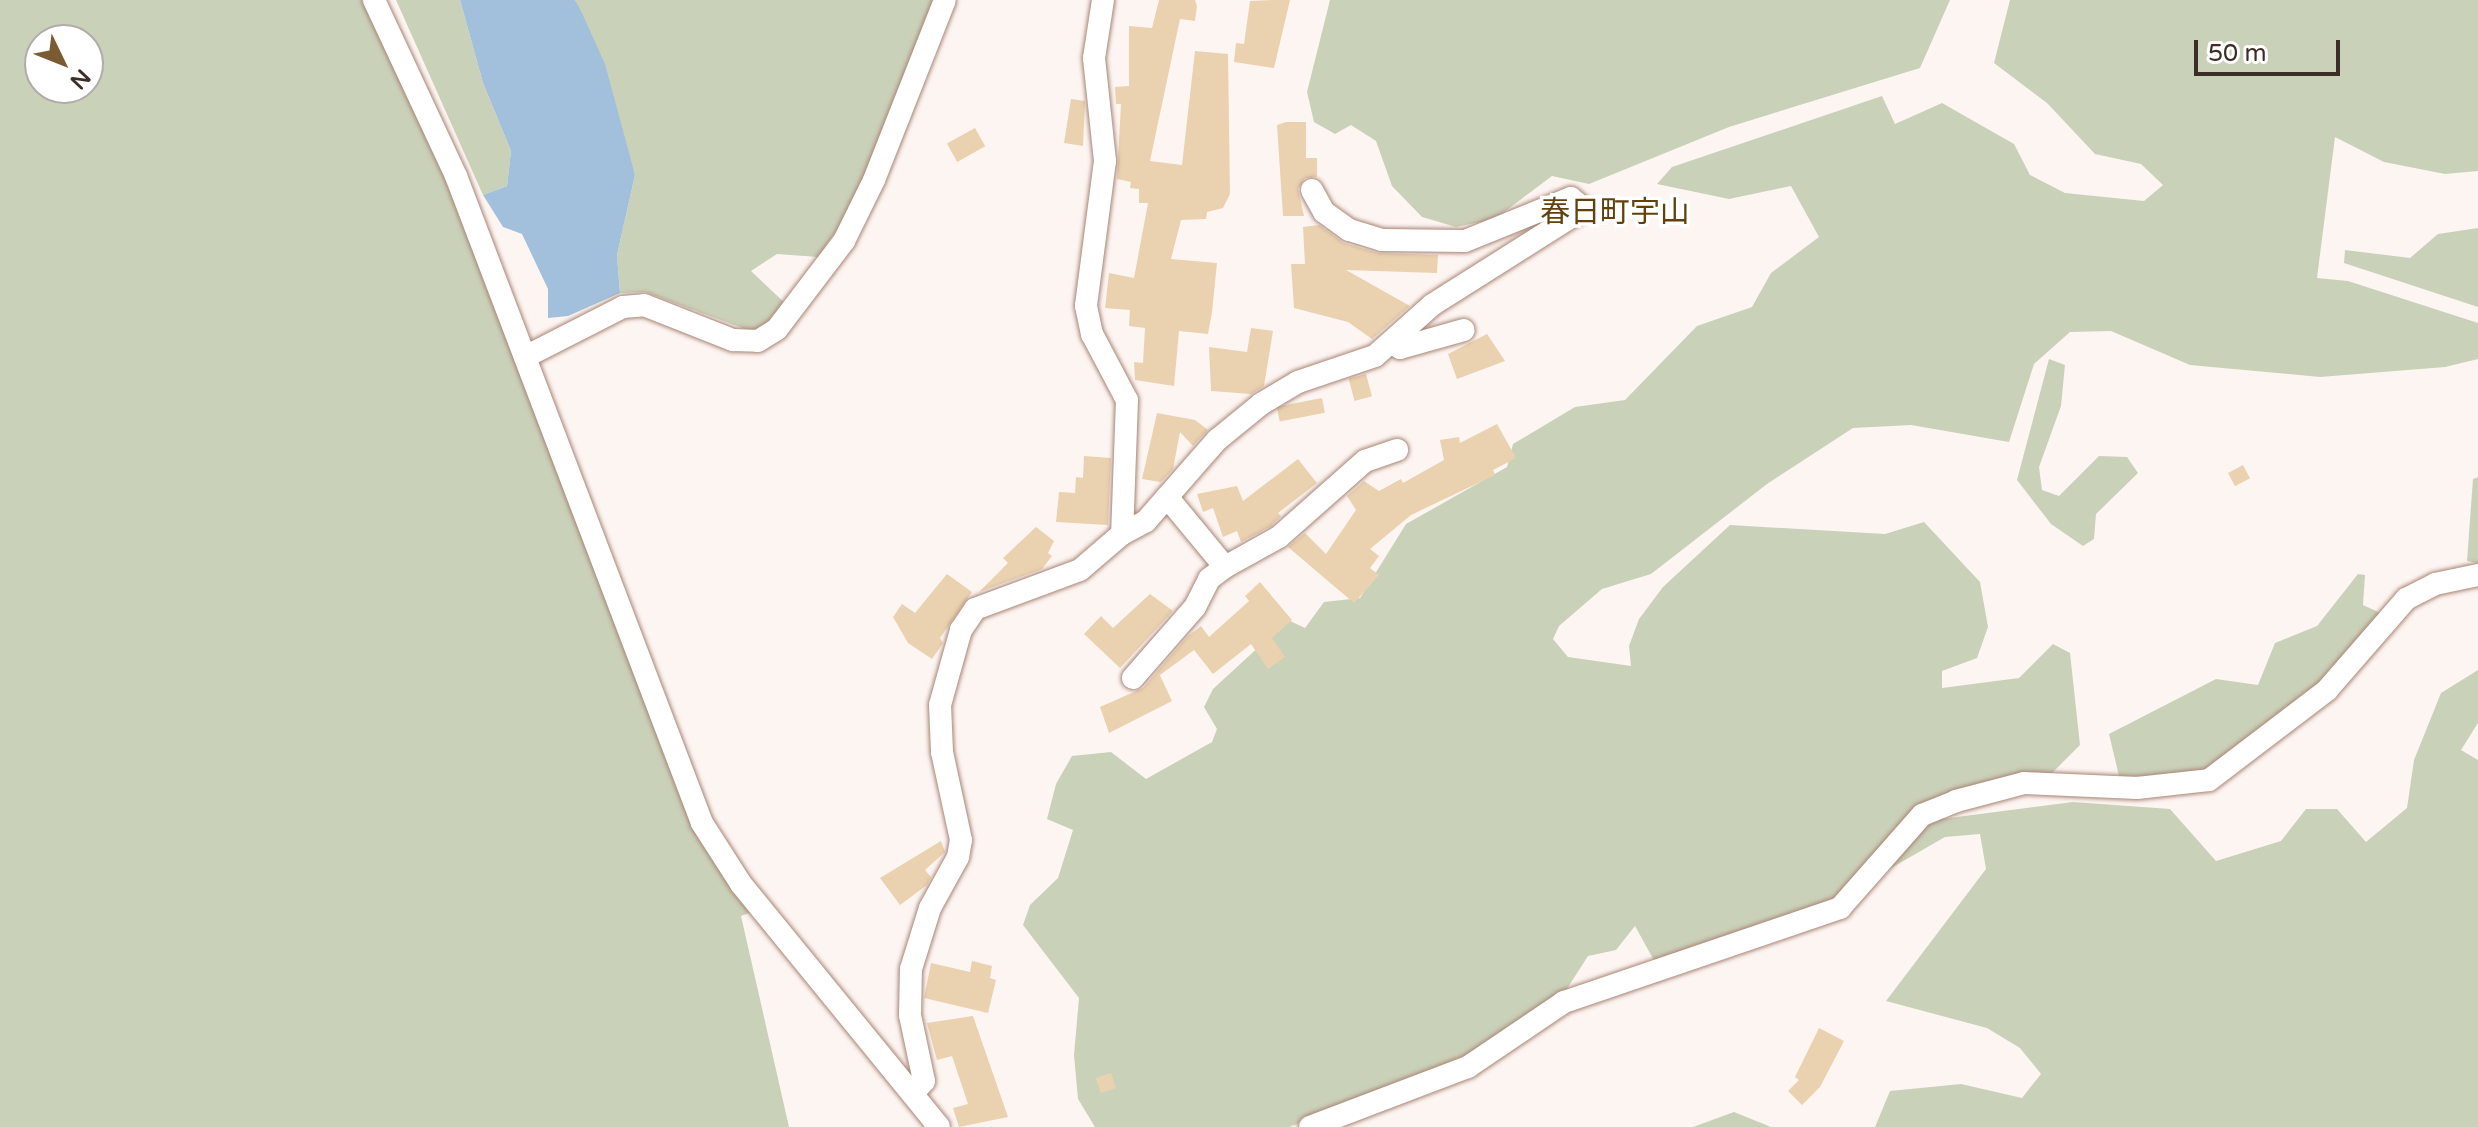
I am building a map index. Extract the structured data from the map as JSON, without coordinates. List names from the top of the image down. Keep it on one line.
{"districts":["春日町宇山"],"scale_bar":"50 m","north":"bottom right"}
